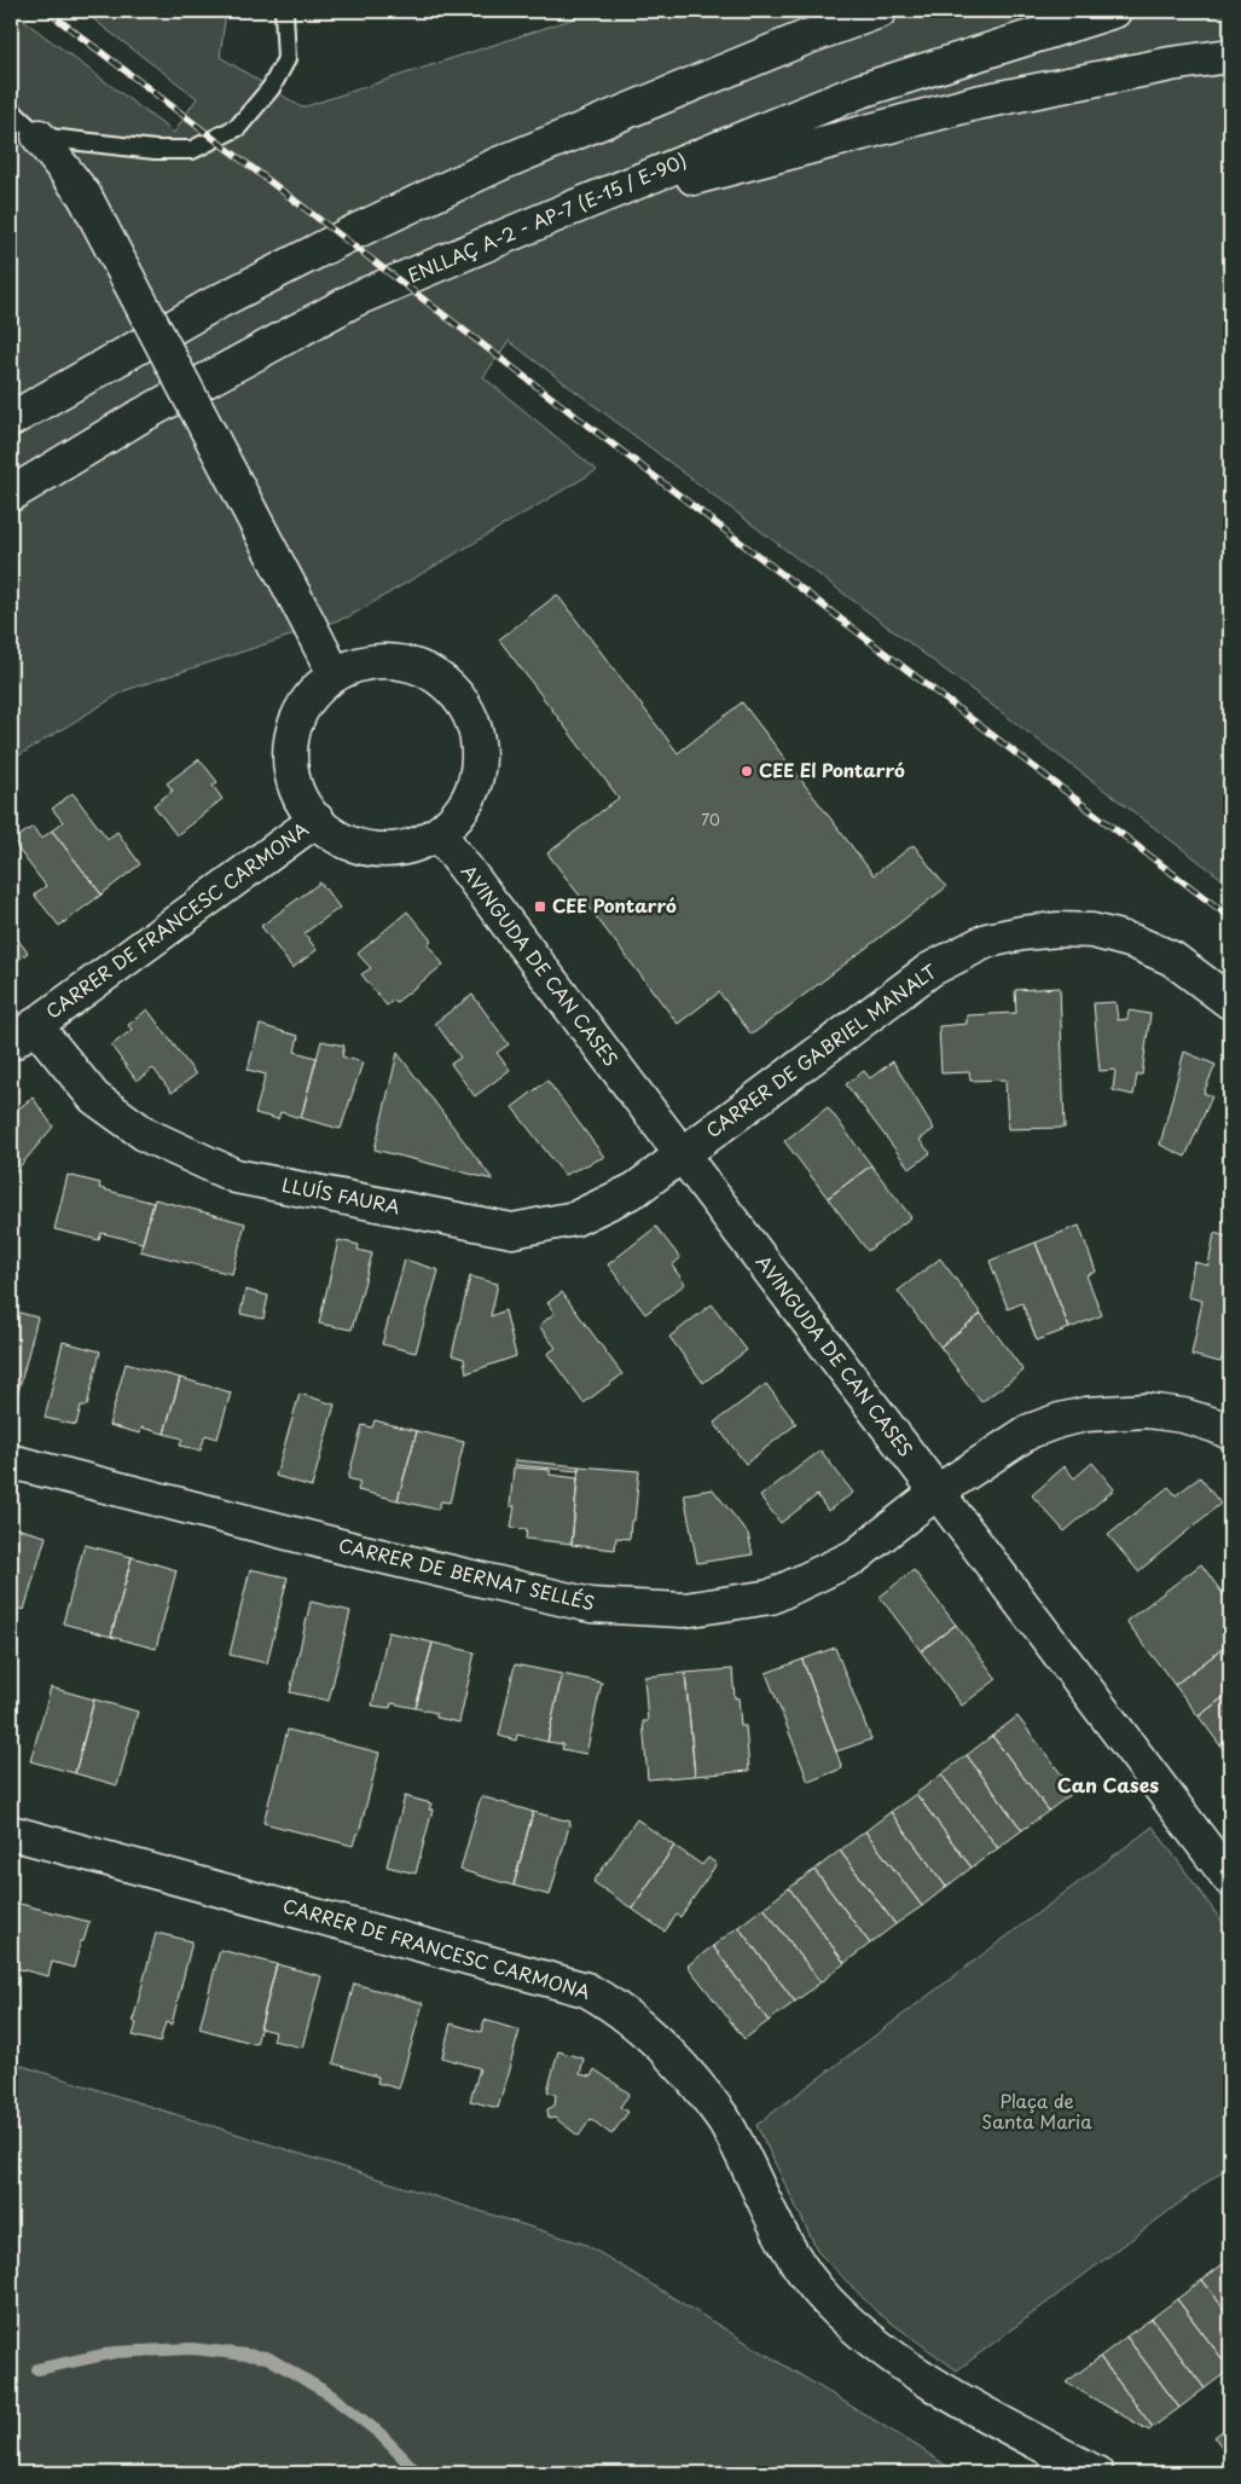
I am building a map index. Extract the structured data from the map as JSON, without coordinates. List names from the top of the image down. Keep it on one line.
{"streets":{"main road":["ENLLAÇ A-2 - AP-7 (E-15 / E-90)","CARRER DE FRANCESC CARMONA","AVINGUDA DE CAN CASES","CARRER DE GABRIEL MANALT","LLUÍS FAURA","CARRER DE BERNAT SELLÉS"]},"crossings":[["CARRER DE FRANCESC CARMONA","AVINGUDA DE CAN CASES"],["CARRER DE FRANCESC CARMONA","LLUÍS FAURA"],["AVINGUDA DE CAN CASES","CARRER DE GABRIEL MANALT"],["AVINGUDA DE CAN CASES","LLUÍS FAURA"],["AVINGUDA DE CAN CASES","CARRER DE BERNAT SELLÉS"],["CARRER DE GABRIEL MANALT","LLUÍS FAURA"]],"districts":["Can Cases"],"parks":["Plaça de Santa Maria"],"places":{"other":["CEE El Pontarró"],"transit":["CEE Pontarró"]},"house_numbers":["70"]}
